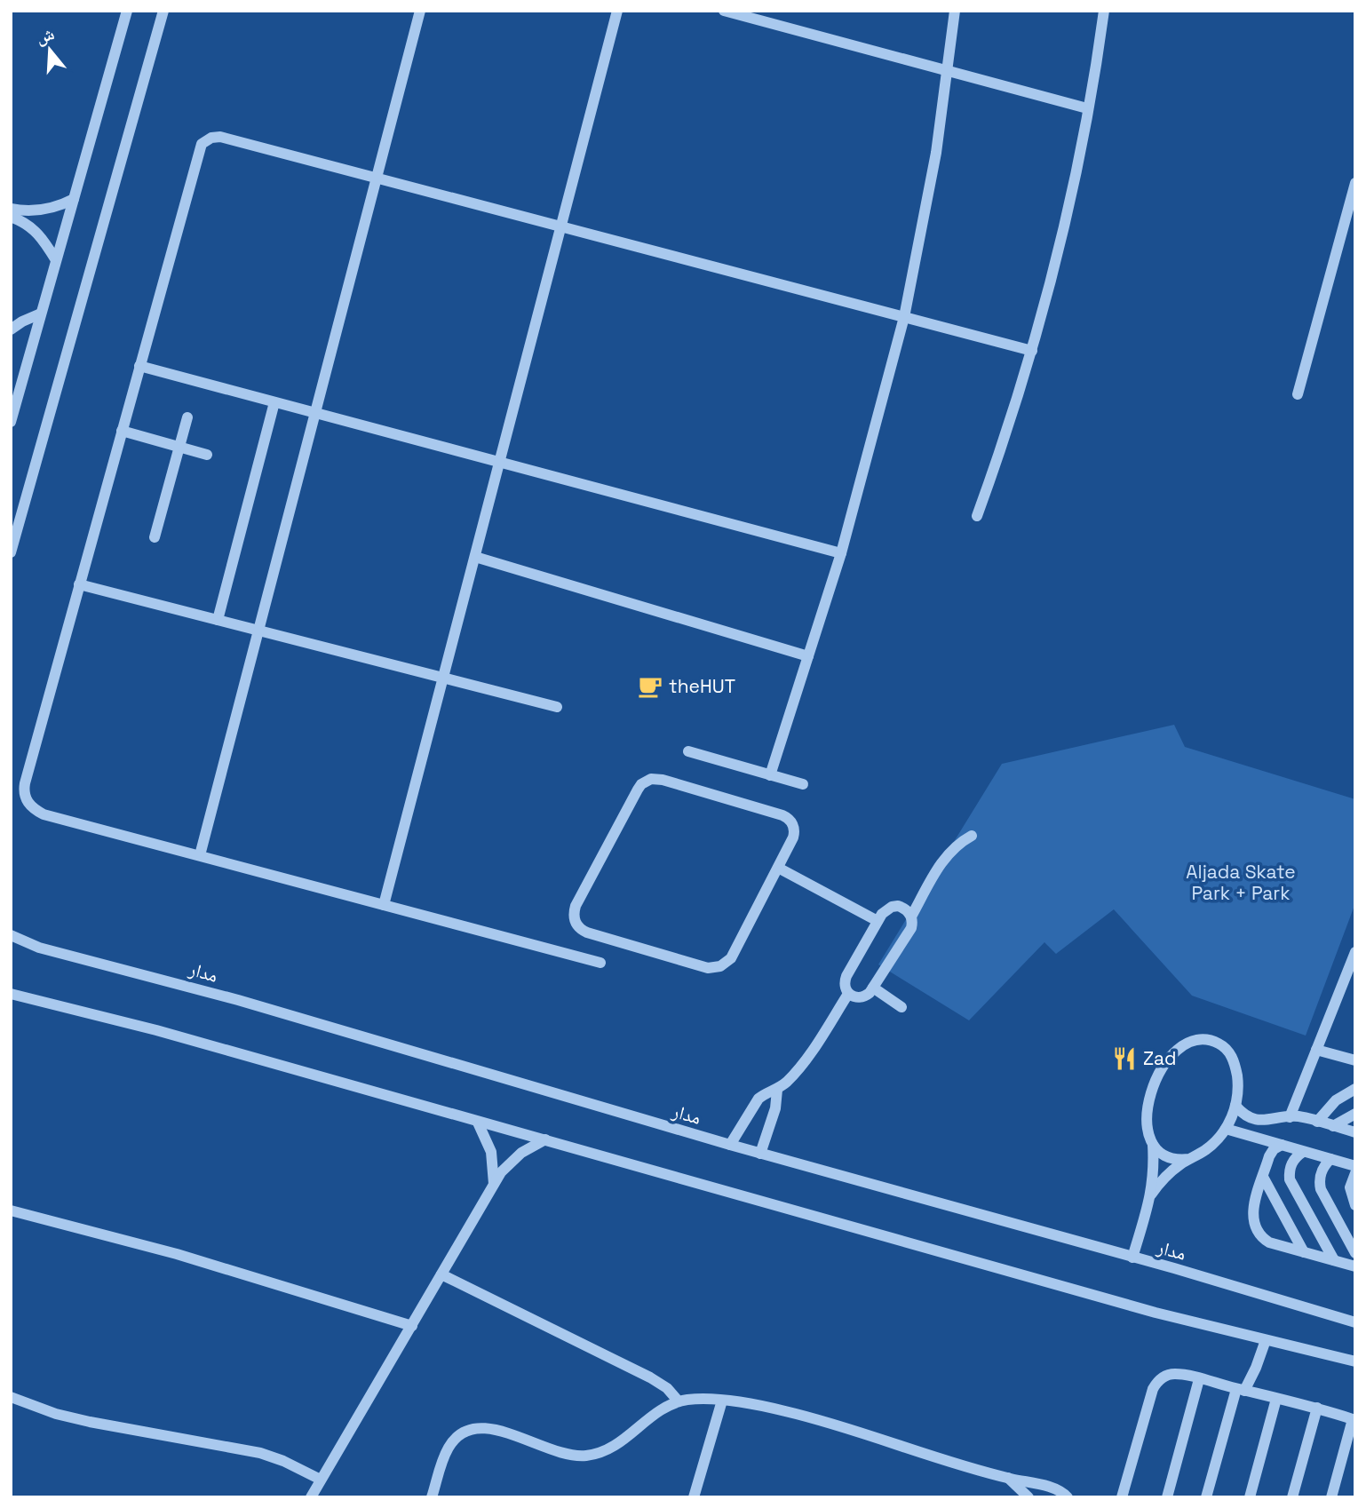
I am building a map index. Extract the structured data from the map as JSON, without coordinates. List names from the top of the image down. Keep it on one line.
{"streets":{"street":["مدار"]},"parks":["Aljada Skate Park + Park"],"places":{"cafe":["theHUT"],"restaurant":["Zad"]},"north":"top"}
